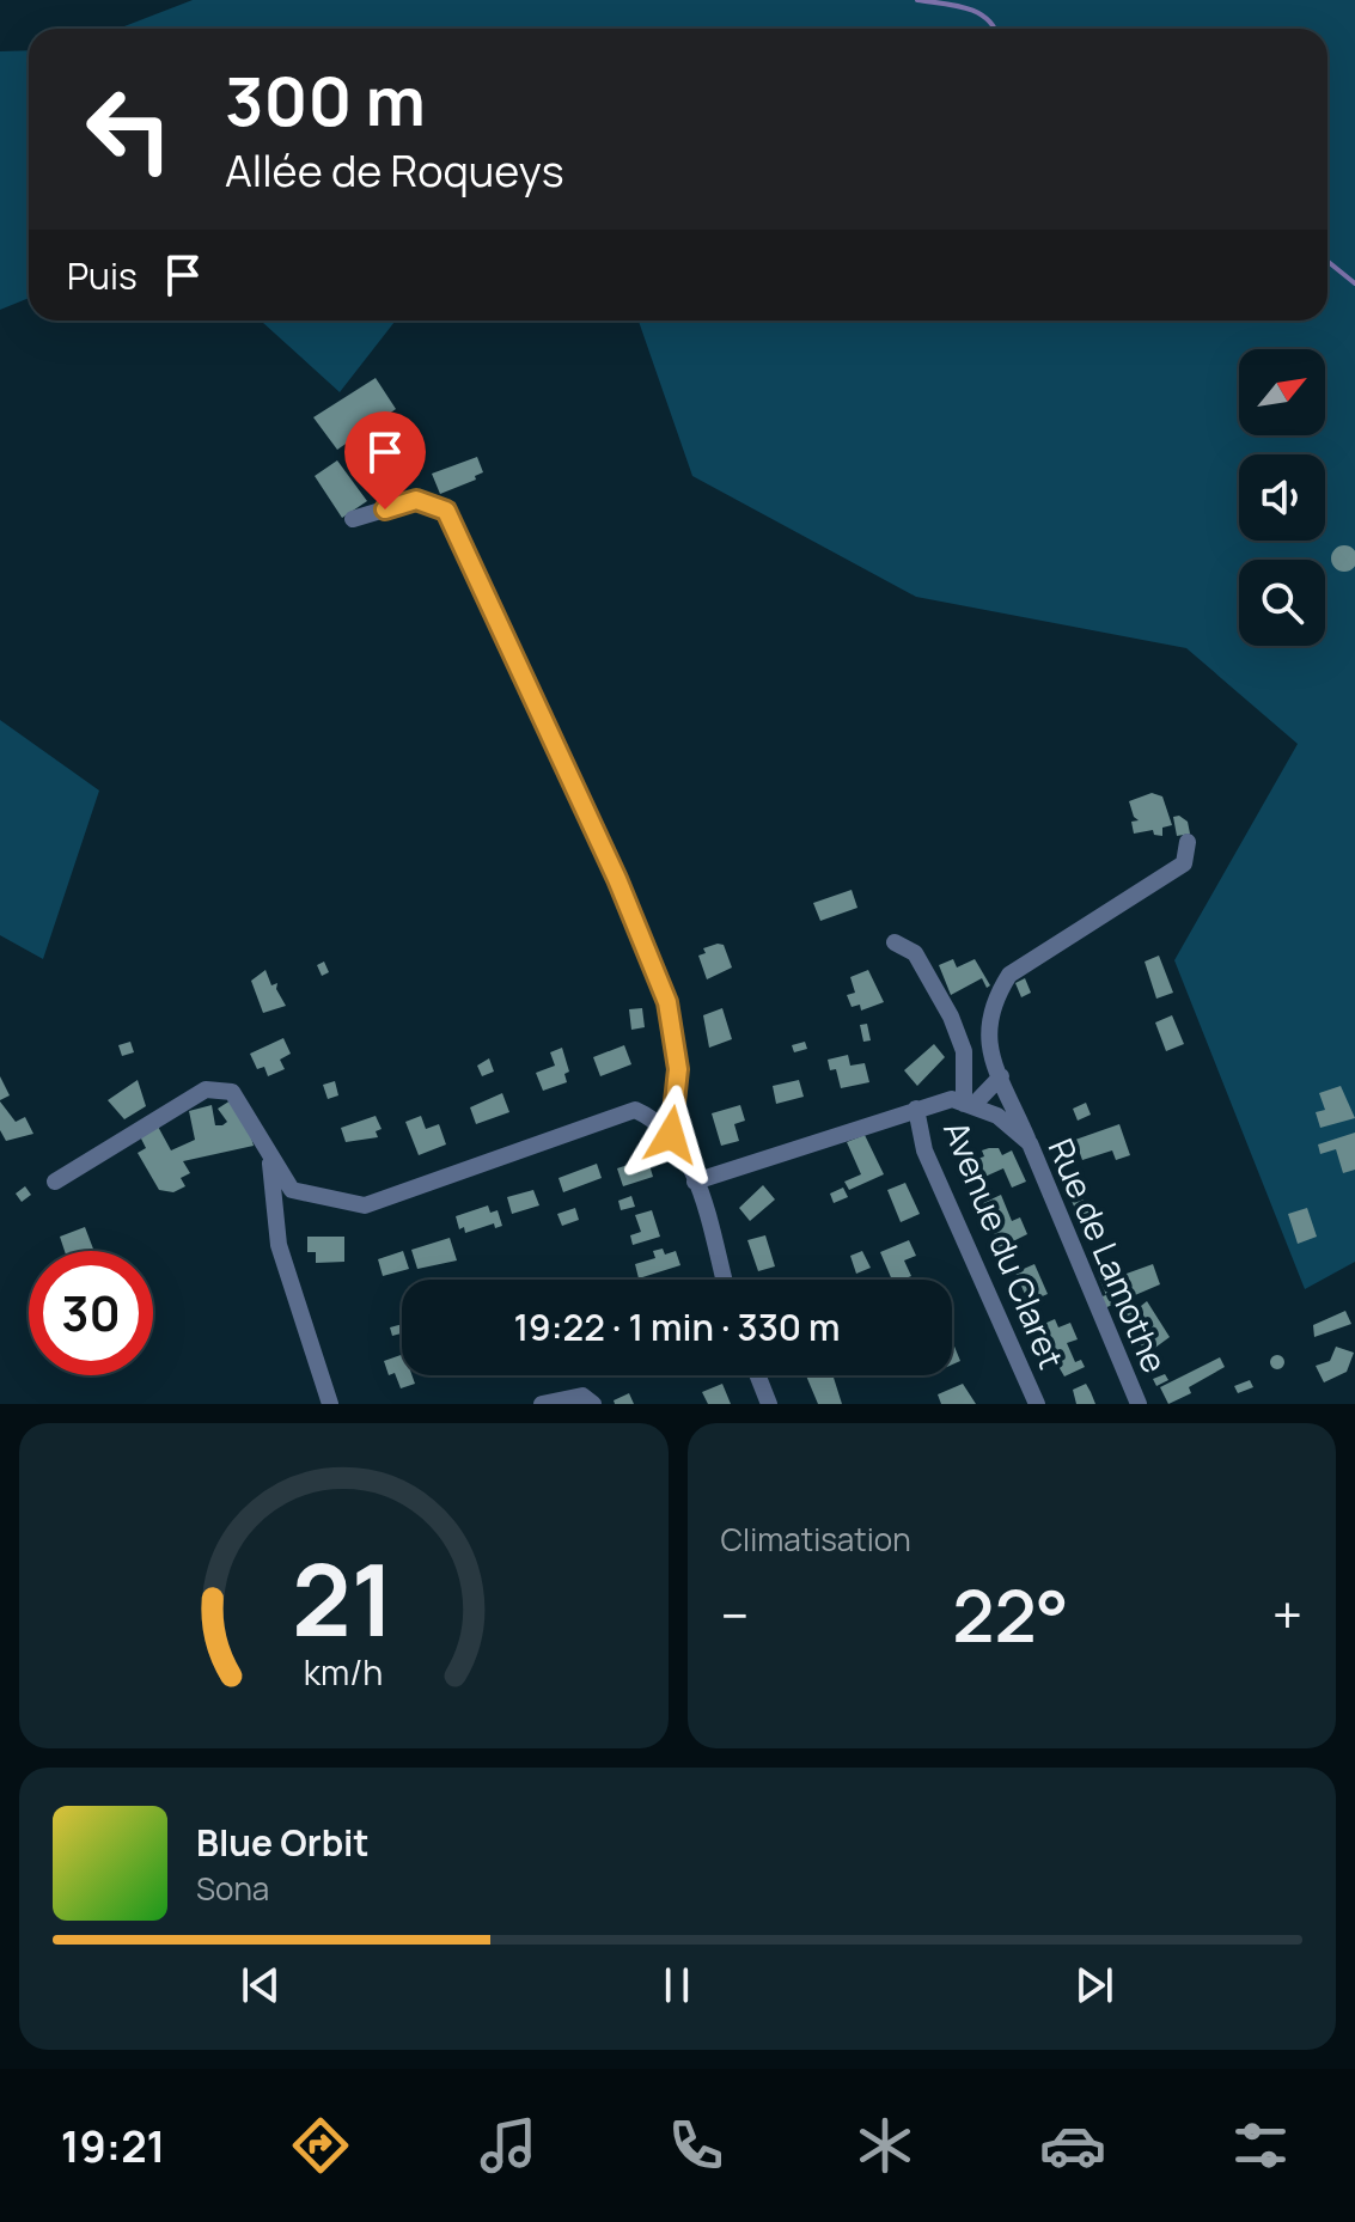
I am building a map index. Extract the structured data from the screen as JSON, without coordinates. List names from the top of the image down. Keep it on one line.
{"streets":{"street":["Avenue du Claret","Rue de Lamothe"]},"north":"top right","page":{"turn":["300 m","Allée de Roqueys"],"then":"Puis","limit":"30","trip":"19:22 · 1 min · 330 m","tile":"Climatisation","heat":["−","22°","+"],"song":["Blue Orbit","Sona"],"tabs":"19:21","gauge":["21","km/h"]}}
